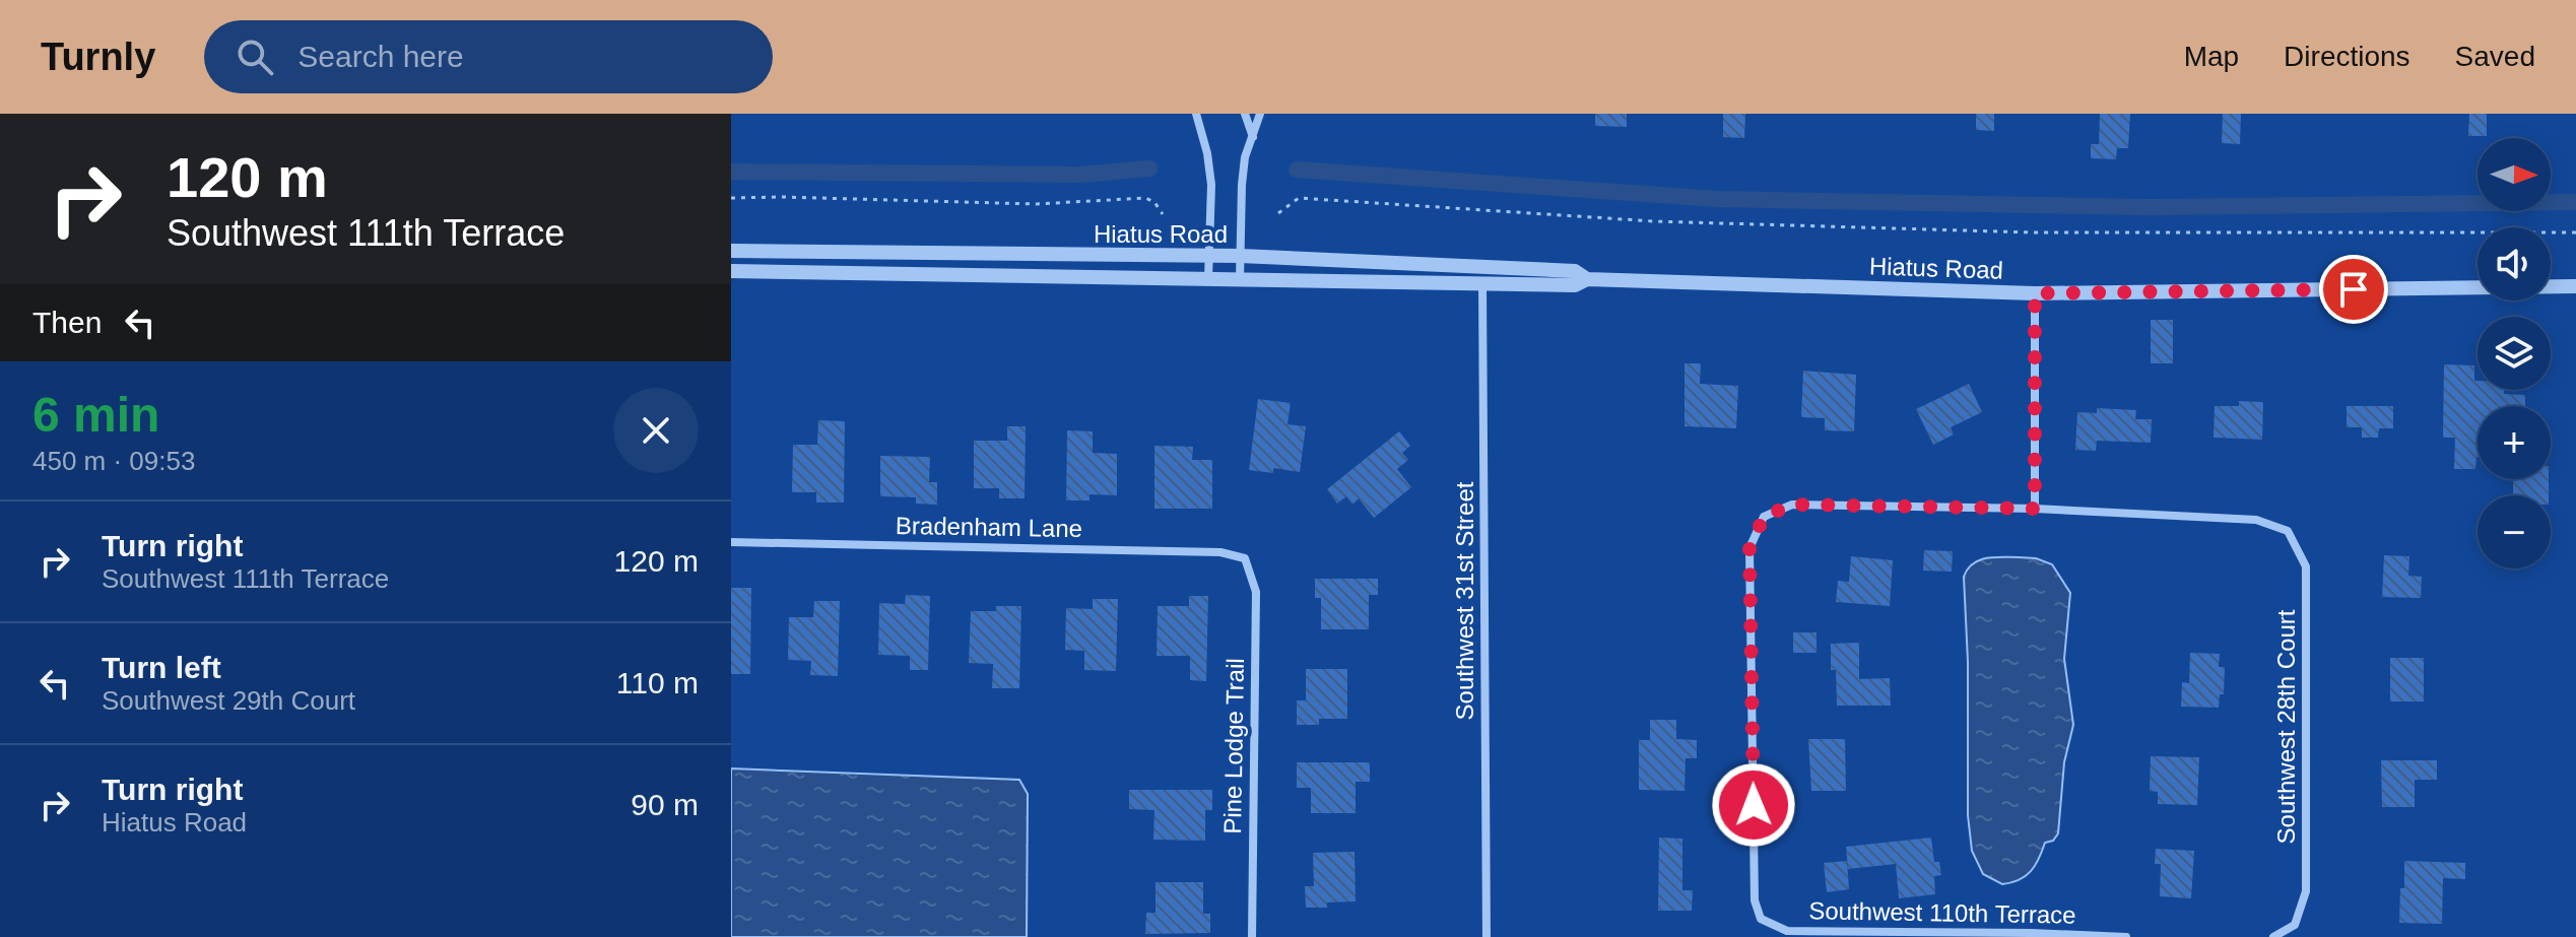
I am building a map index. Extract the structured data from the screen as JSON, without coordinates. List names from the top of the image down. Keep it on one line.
{"streets":{"street":["Hiatus Road","Bradenham Lane","Southwest 31st Street","Southwest 28th Court","Pine Lodge Trail","Southwest 110th Terrace"]},"crossings":[["Hiatus Road","Southwest 31st Street"],["Bradenham Lane","Pine Lodge Trail"],["Southwest 28th Court","Southwest 110th Terrace"]],"north":"right","page":{"header":"Turnly","search":"Search here","nav":["Map","Directions","Saved"],"turn":["120 m","Southwest 111th Terrace"],"map_buttons":["+","−"],"then":"Then","heading":["6 min","450 m · 09:53"],"list":[{"name":"Turn right","note":"Southwest 111th Terrace","value":"120 m"},{"name":"Turn left","note":"Southwest 29th Court","value":"110 m"},{"name":"Turn right","note":"Hiatus Road","value":"90 m"}]}}
